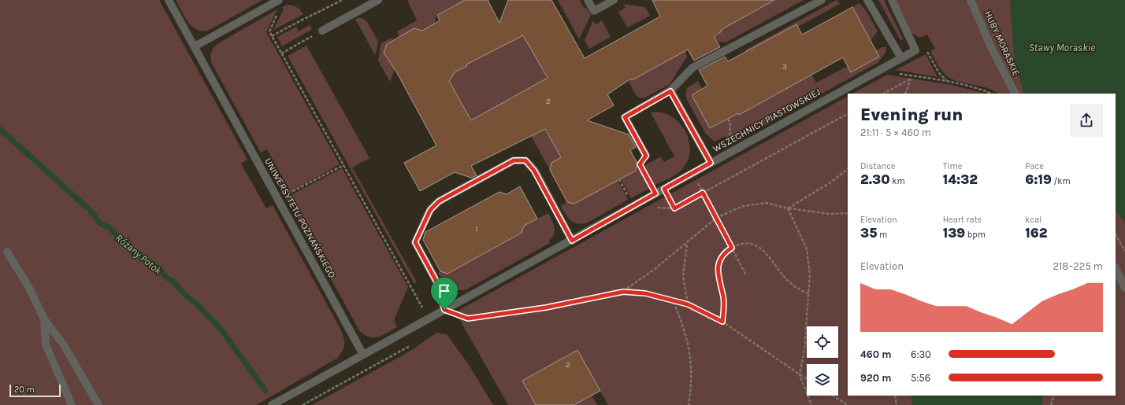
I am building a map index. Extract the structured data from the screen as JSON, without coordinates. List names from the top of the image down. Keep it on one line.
{"streets":{"street":["HUBY MORASKIE","WSZECHNICY PIASTOWSKIEJ","UNIWERSYTETU POZNAŃSKIEGO"]},"crossings":[["WSZECHNICY PIASTOWSKIEJ","UNIWERSYTETU POZNAŃSKIEGO"]],"water":["Stawy Moraskie","Różany Potok"],"house_numbers":["3","2","1","2"],"scale_bar":"20 m","page":{"heading":["Evening run","21:11 · 5 × 460 m"],"stats":[["Distance","2.30 km"],["Time","14:32"],["Pace","6:19 /km"],["Elevation","35 m"],["Heart rate","139 bpm"],["kcal","162"]],"chart":["Elevation","218–225 m"],"list":[{"name":"460 m","note":"6:30"},{"name":"920 m","note":"5:56"}],"scale":"20 m"}}
